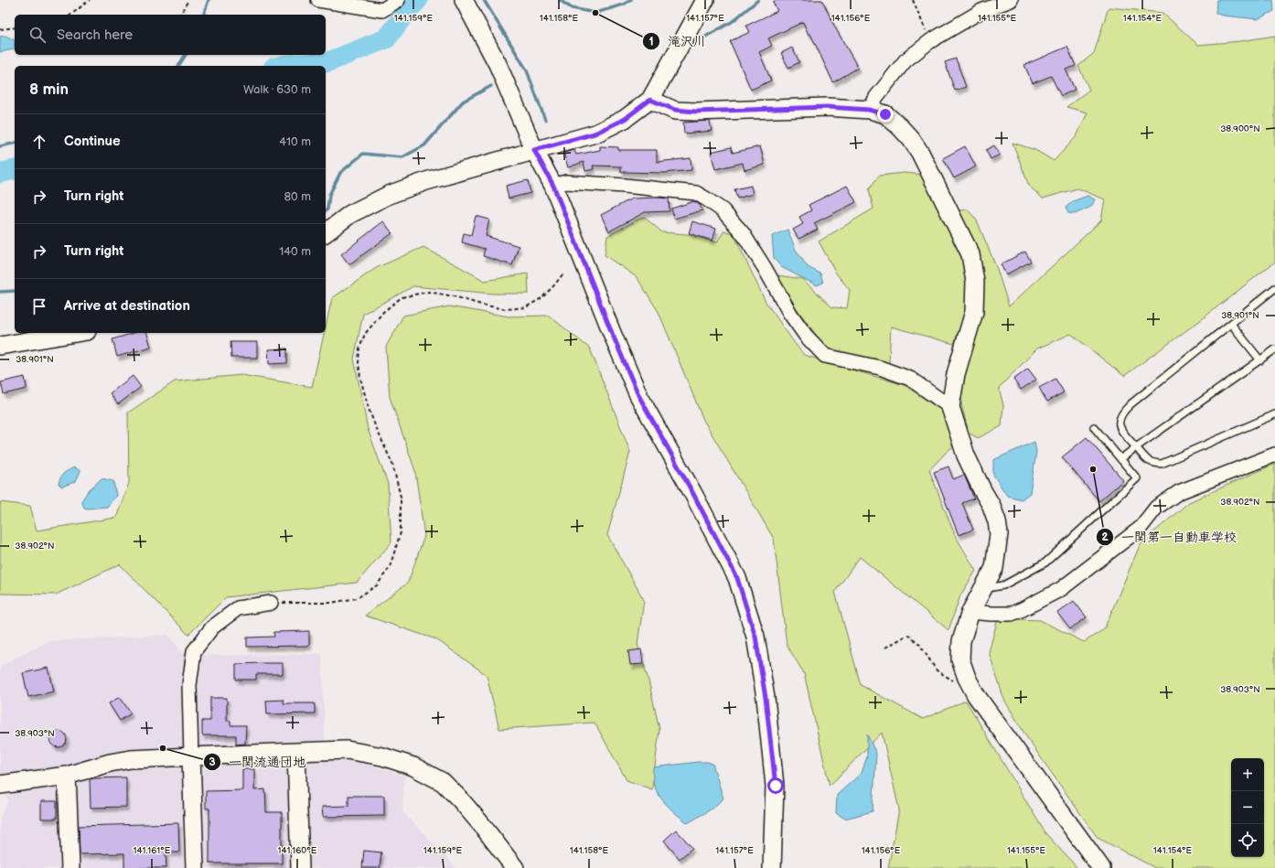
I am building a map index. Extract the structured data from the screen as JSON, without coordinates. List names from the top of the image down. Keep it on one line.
{"places":["滝沢川","一関第一自動車学校","一関流通団地"],"page":{"search":"Search here","heading":["8 min","Walk · 630 m"],"list":[["Continue","410 m"],["Turn right","80 m"],["Turn right","140 m"],"Arrive at destination"],"map_buttons":["+","−"]},"coordinates":["141.159°E","141.158°E","141.157°E","141.156°E","141.155°E","141.154°E","38.900°N","38.901°N","38.902°N","38.903°N","141.161°E","141.160°E"]}
